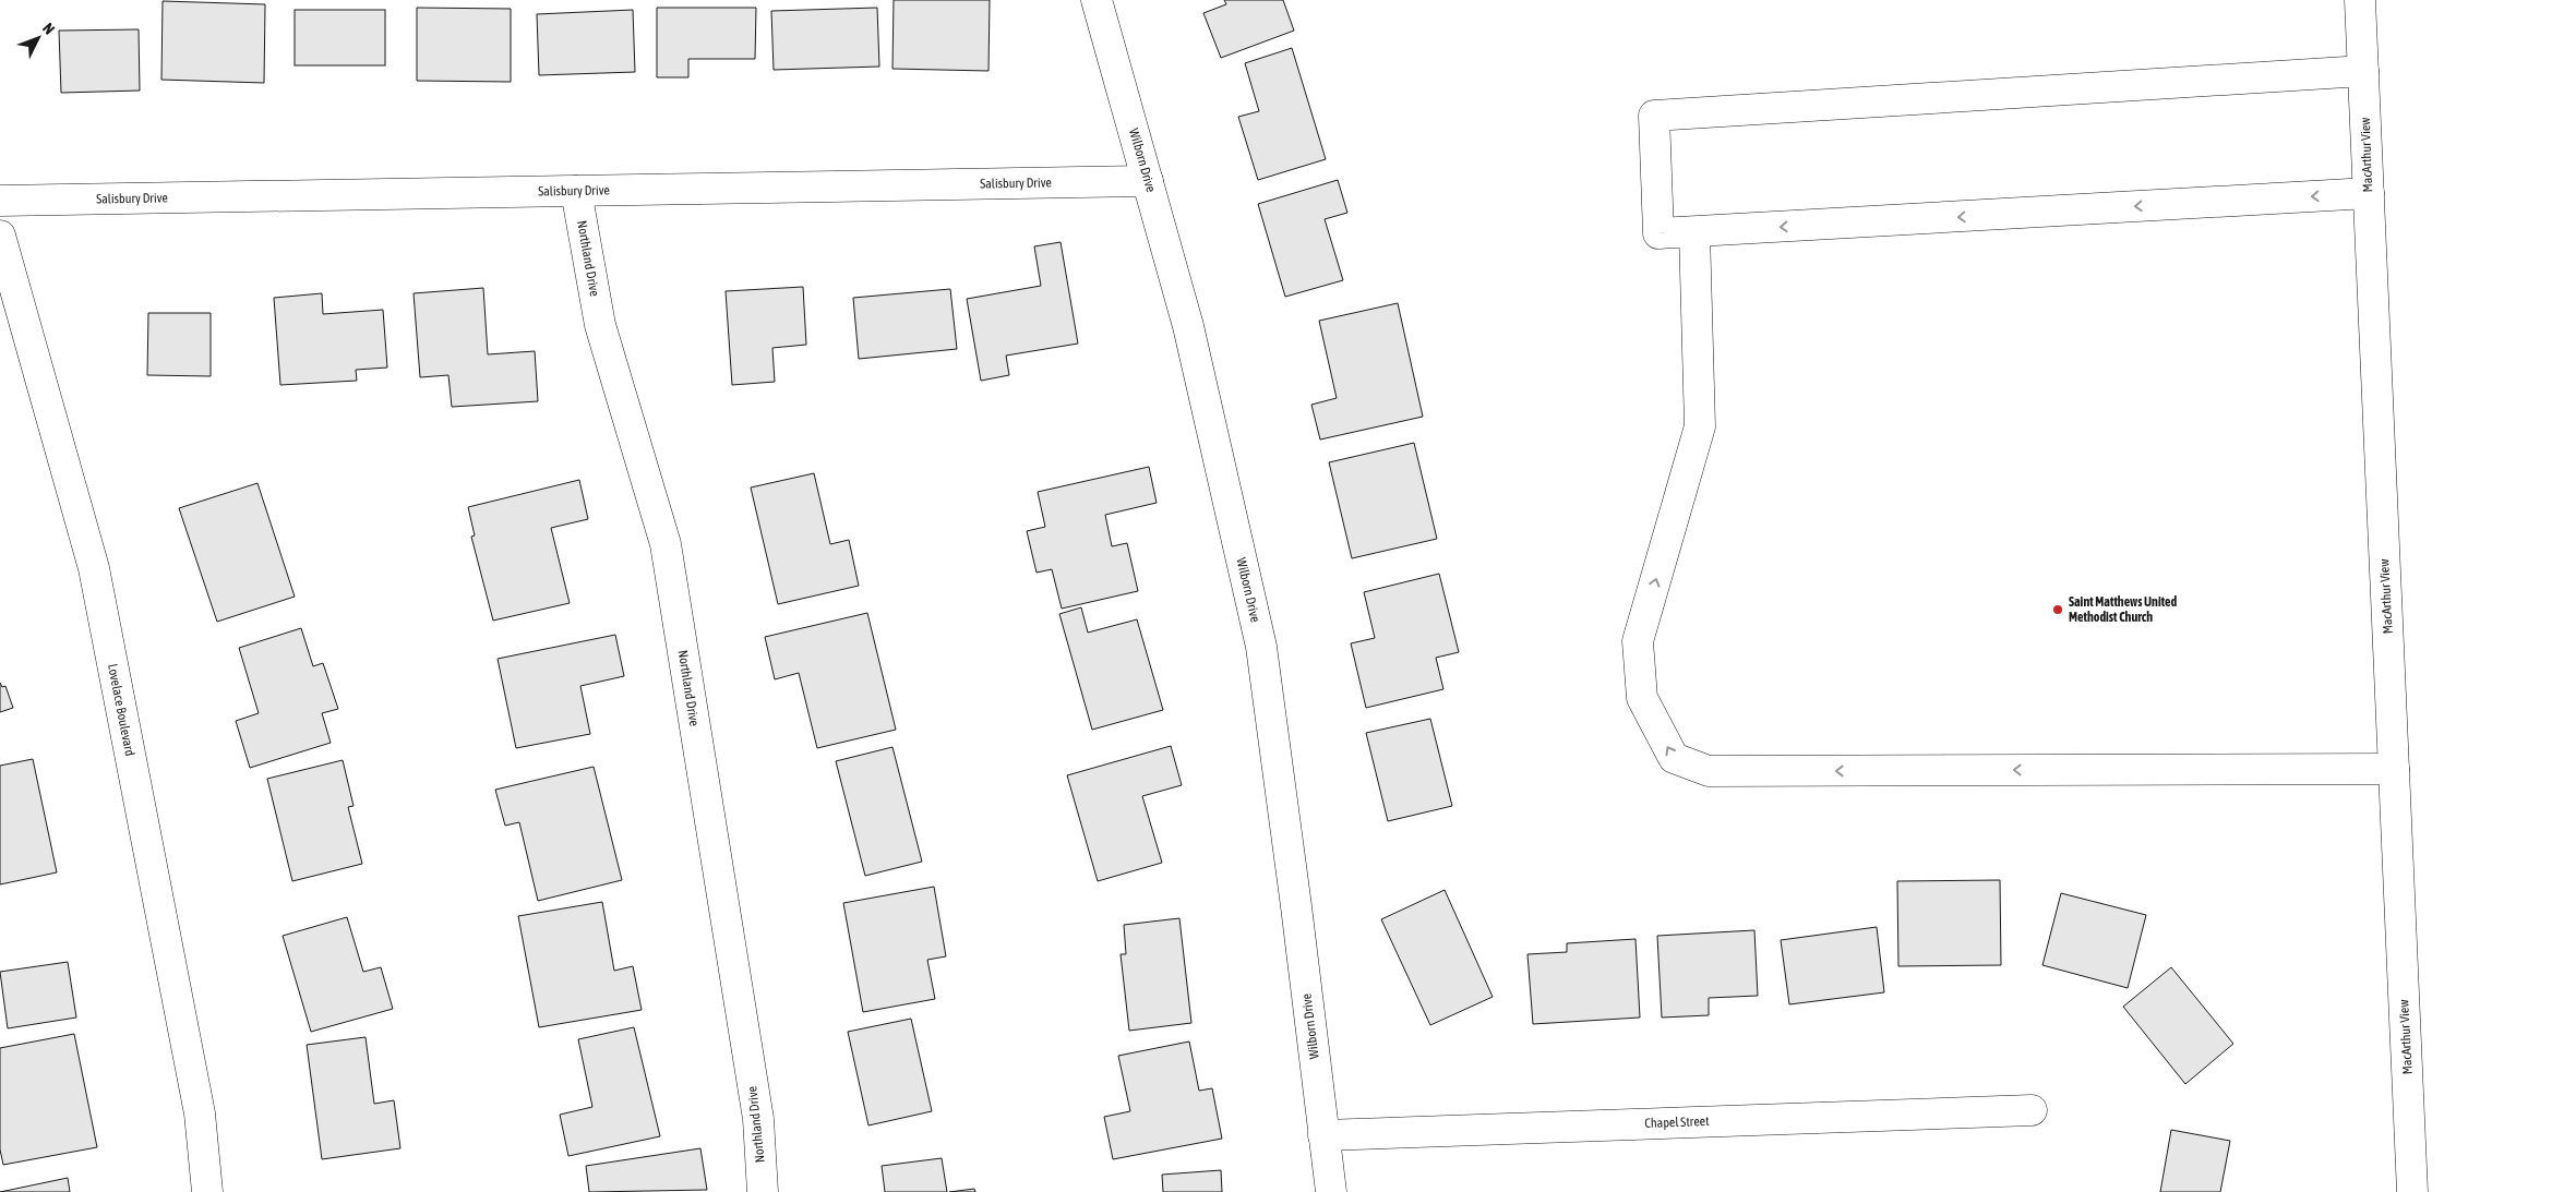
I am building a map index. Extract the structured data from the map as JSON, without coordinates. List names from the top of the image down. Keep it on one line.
{"streets":{"street":["MacArthur View","Wilborn Drive","Salisbury Drive","Northland Drive","Lovelace Boulevard","Chapel Street"]},"crossings":[["Wilborn Drive","Salisbury Drive"],["Wilborn Drive","Chapel Street"],["Salisbury Drive","Northland Drive"]],"places":["Saint Matthews United Methodist Church"],"north":"top right"}
